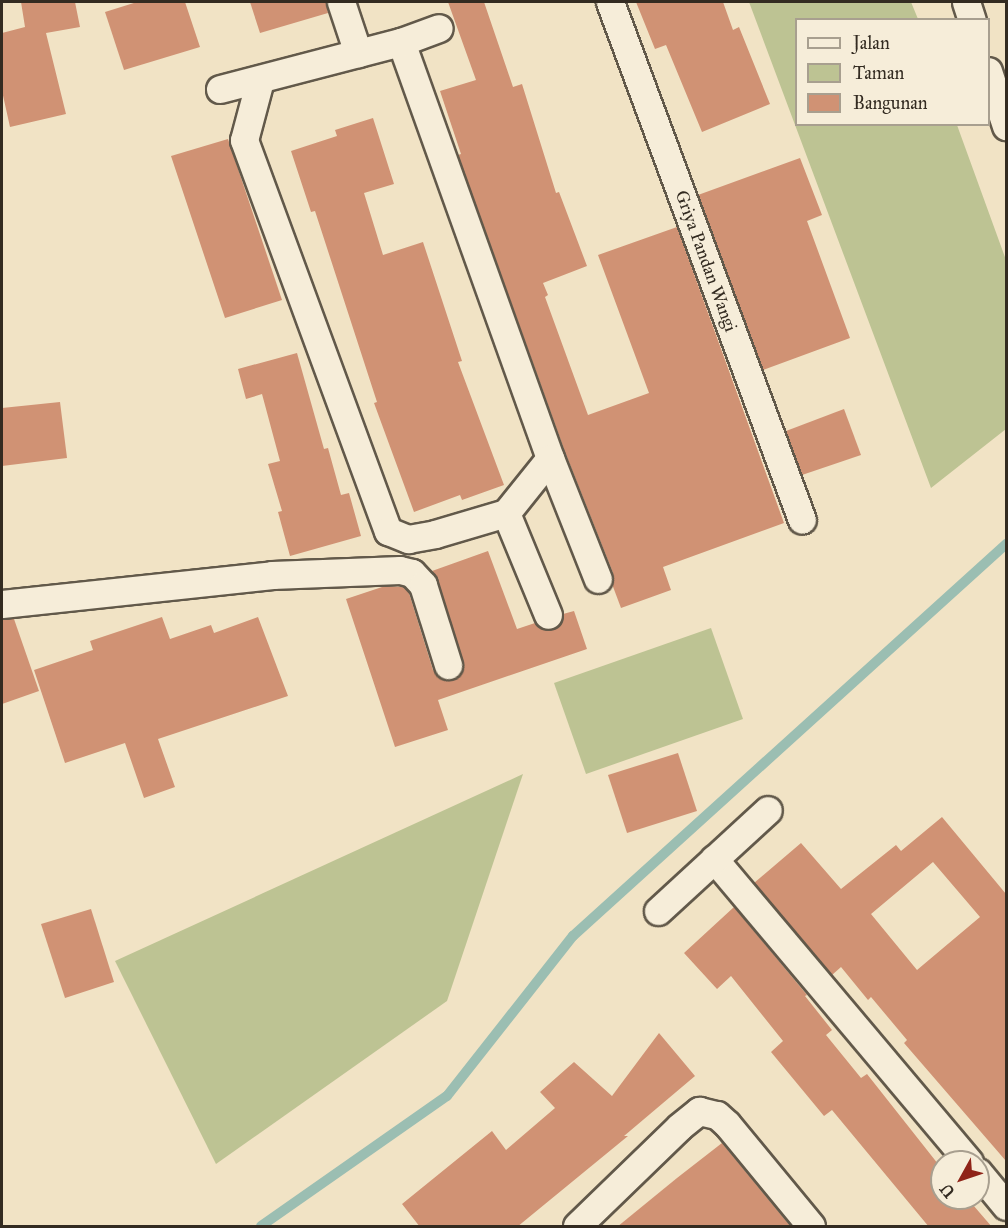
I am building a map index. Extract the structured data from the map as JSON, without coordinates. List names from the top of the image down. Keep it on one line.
{"streets":{"street":["Griya Pandan Wangi"]},"legend":["Jalan","Taman","Bangunan"],"north":"bottom left"}
